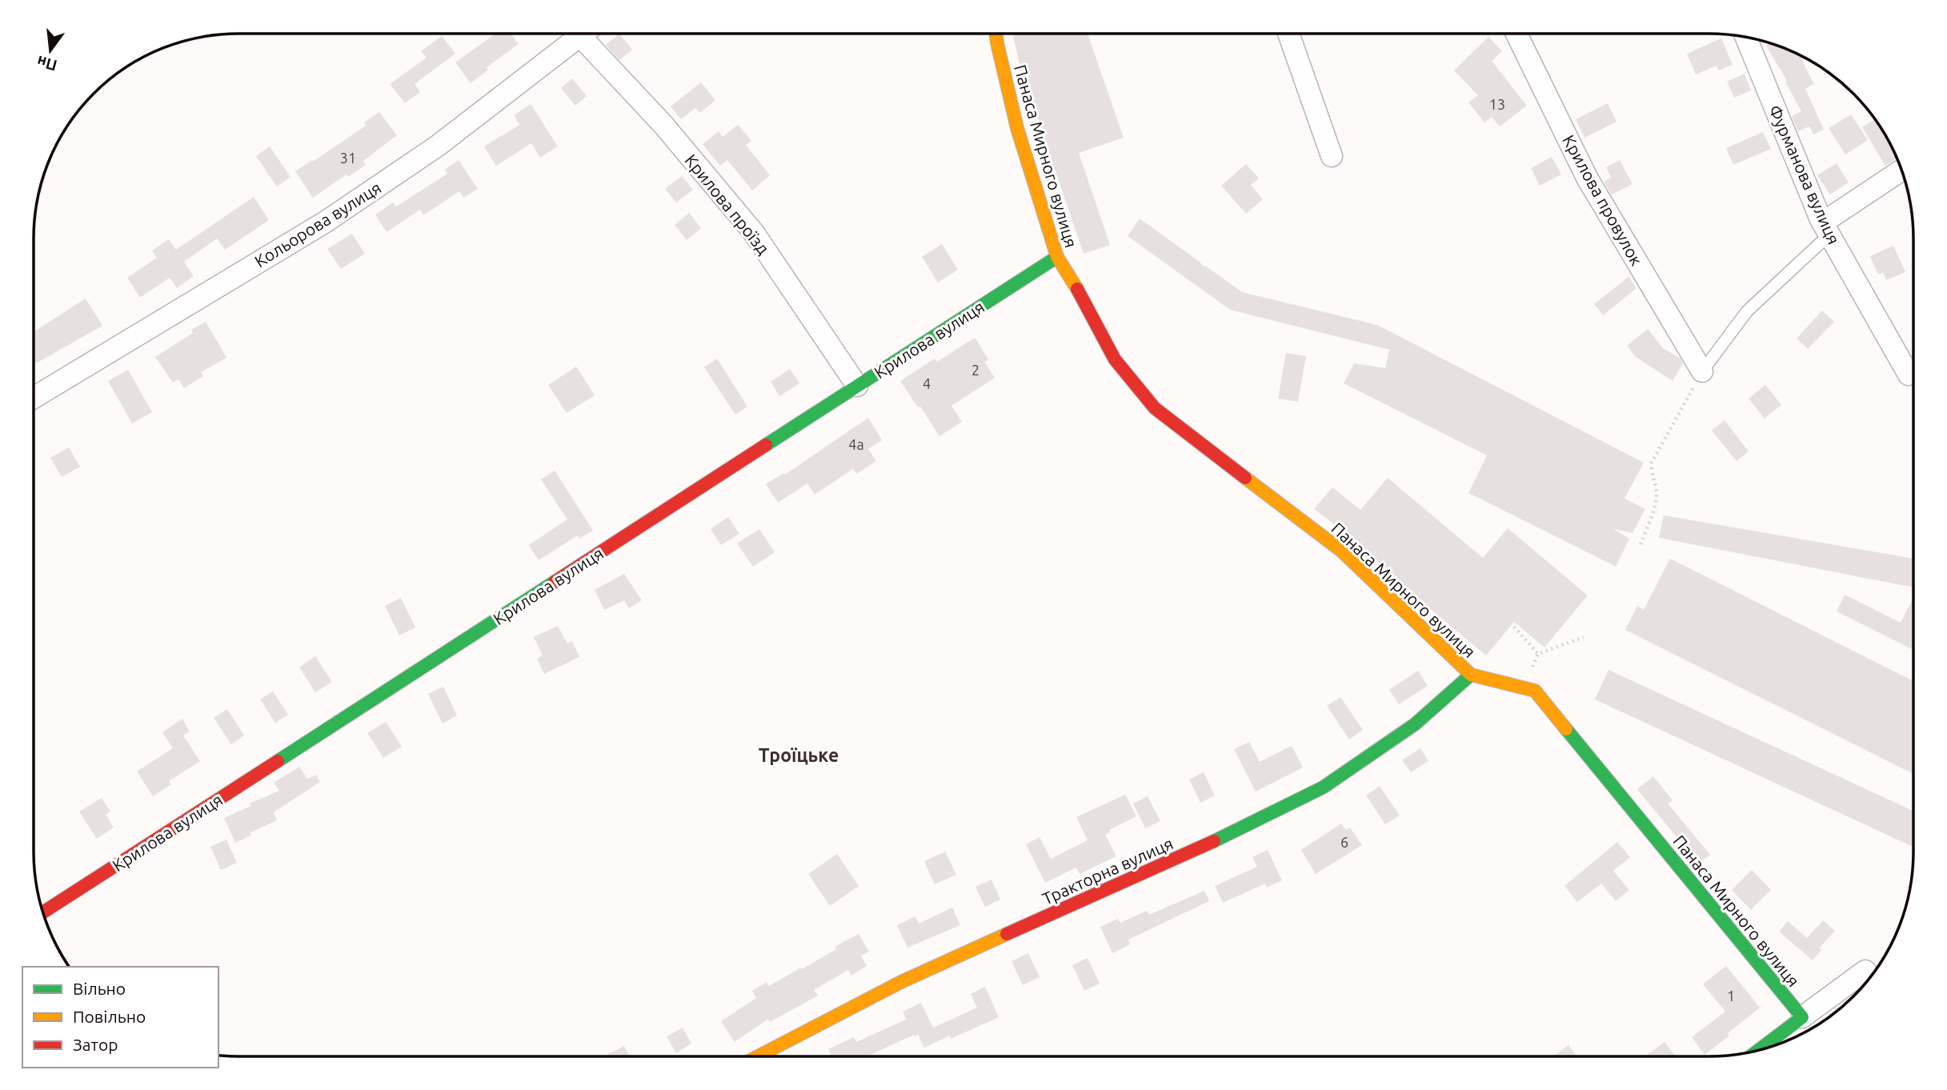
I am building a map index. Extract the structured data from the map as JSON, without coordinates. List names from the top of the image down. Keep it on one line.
{"streets":{"street":["Панаса Мирного вулиця","Фурманова вулиця","Крилова провулок","Крилова проїзд","Кольорова вулиця","Крилова вулиця","Тракторна вулиця"]},"crossings":[["Панаса Мирного вулиця","Крилова вулиця"],["Панаса Мирного вулиця","Тракторна вулиця"],["Крилова проїзд","Крилова вулиця"]],"districts":["Троїцьке"],"house_numbers":["13","31","2","4","4а","6","1"],"legend":["Вільно","Повільно","Затор"],"north":"bottom"}
